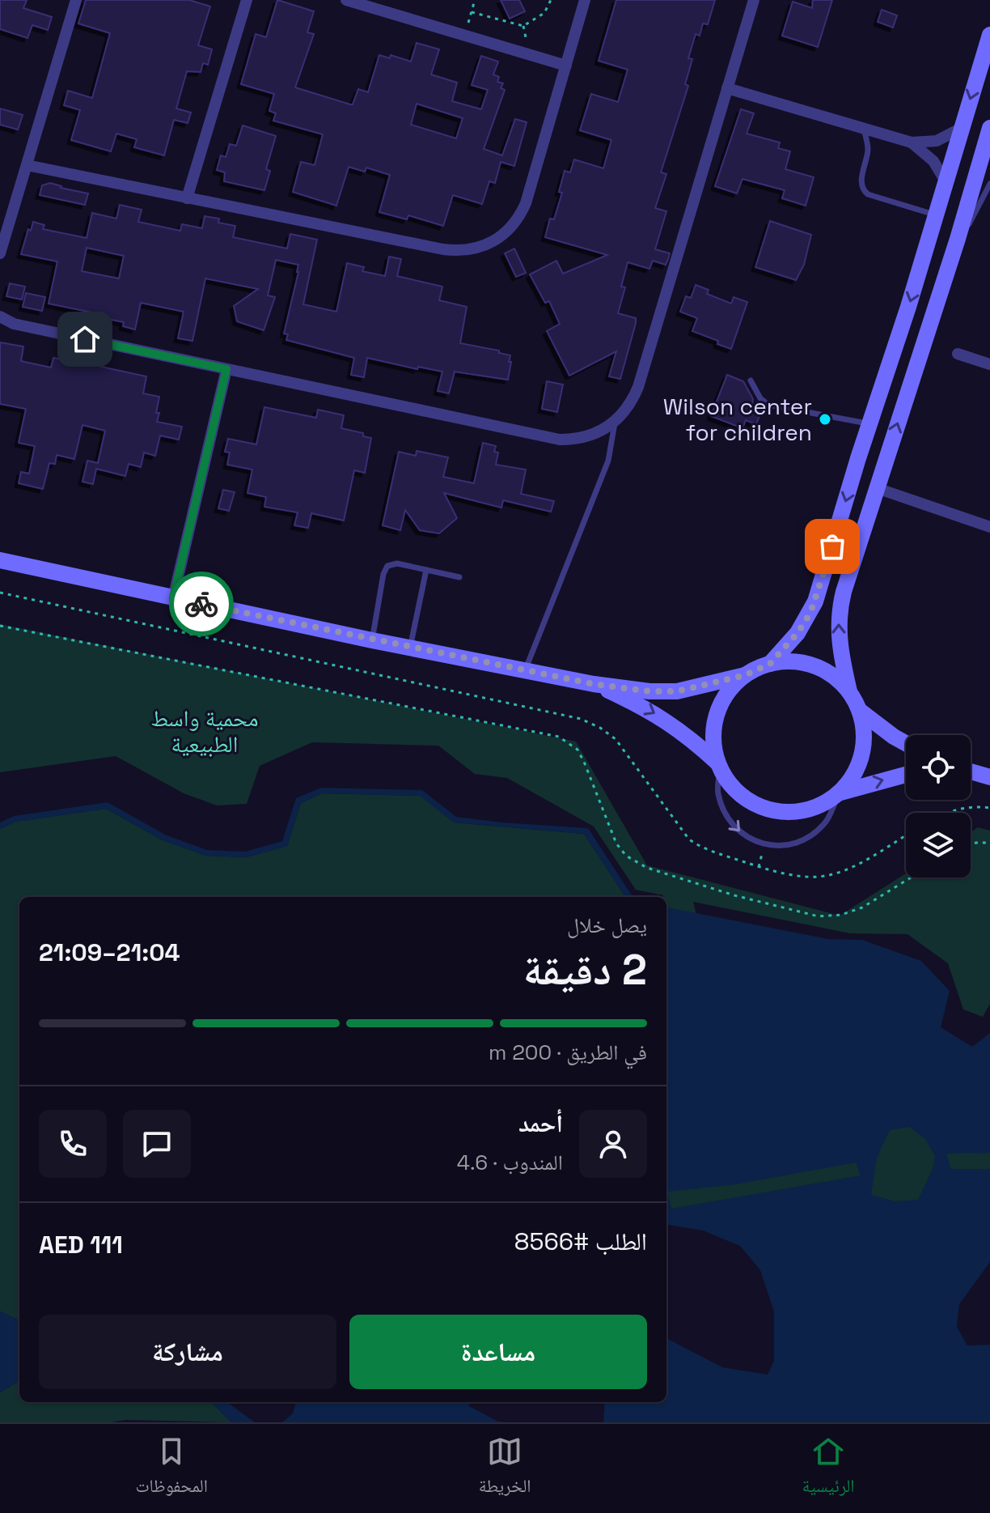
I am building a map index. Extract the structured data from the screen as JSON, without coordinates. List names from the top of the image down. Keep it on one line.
{"parks":["محمية واسط الطبيعية"],"places":["Wilson center for children"],"page":{"heading":["2 دقيقة","يصل خلال","21:04–21:09"],"panel":["أحمد","المندوب · 4.6","الطلب #8566","AED 111"],"bar":"في الطريق · 200 m","buttons":["مساعدة","مشاركة"],"tabs":["الرئيسية","الخريطة","المحفوظات"]}}
